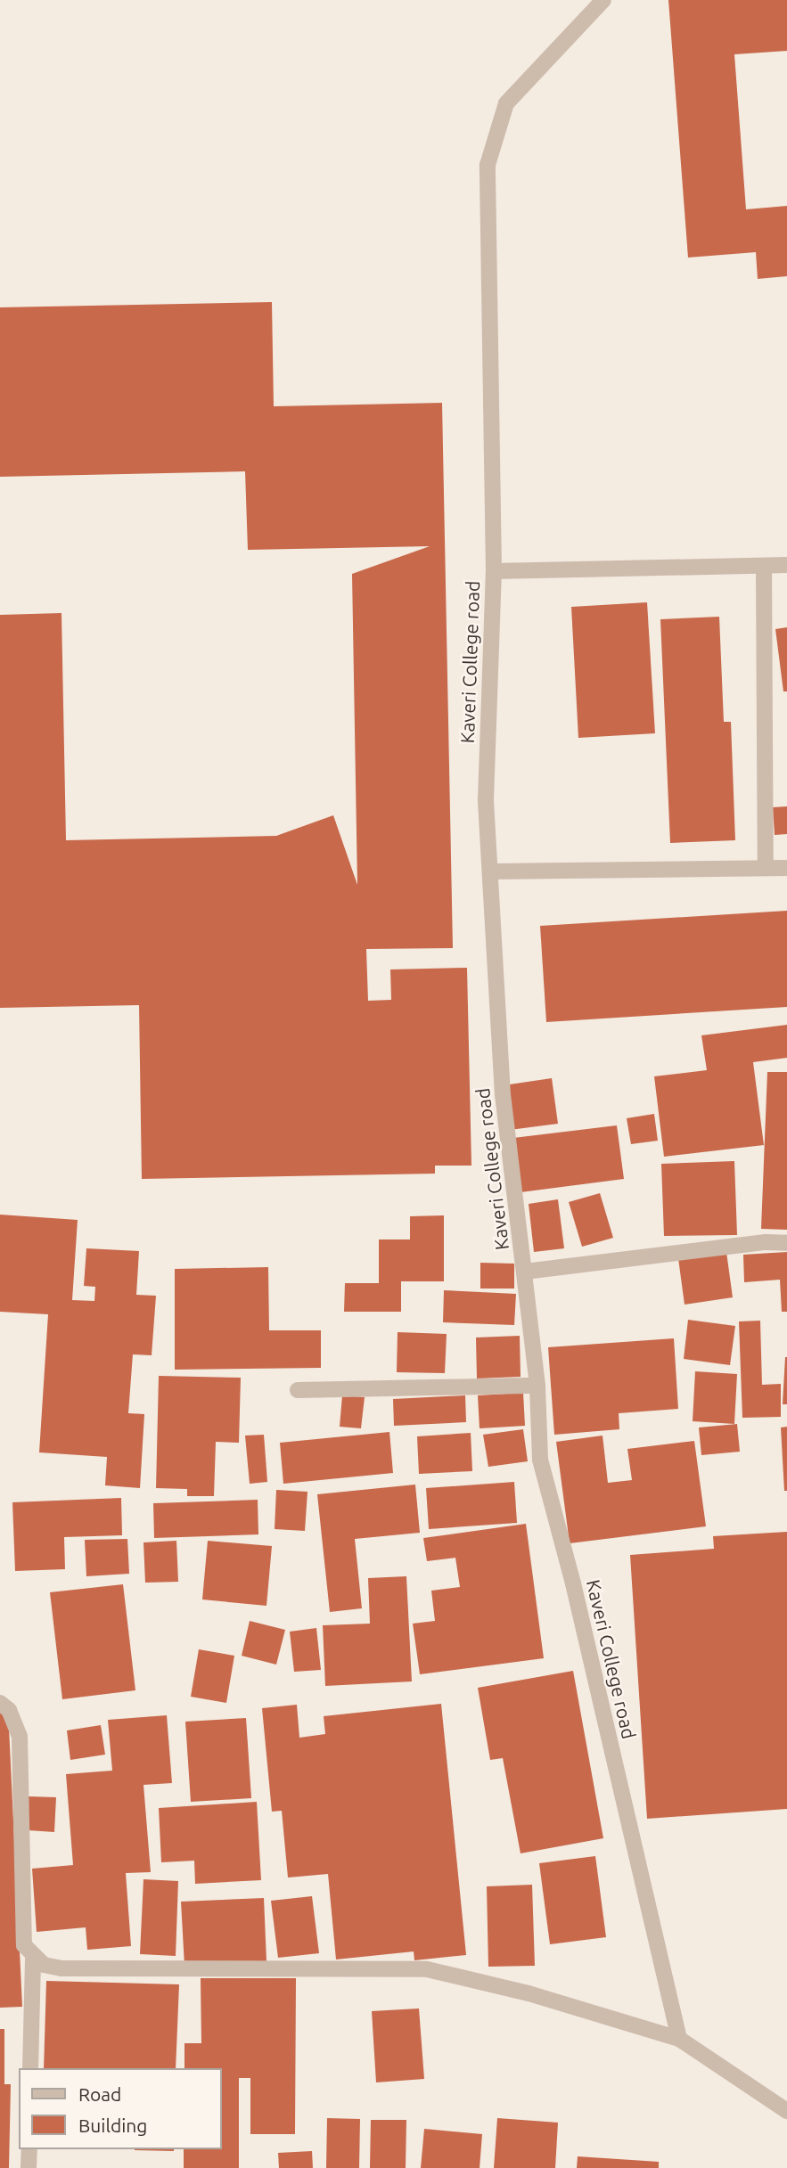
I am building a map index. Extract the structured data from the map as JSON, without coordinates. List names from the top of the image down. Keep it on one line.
{"streets":{"street":["Kaveri College road"]},"legend":["Road","Building"]}
